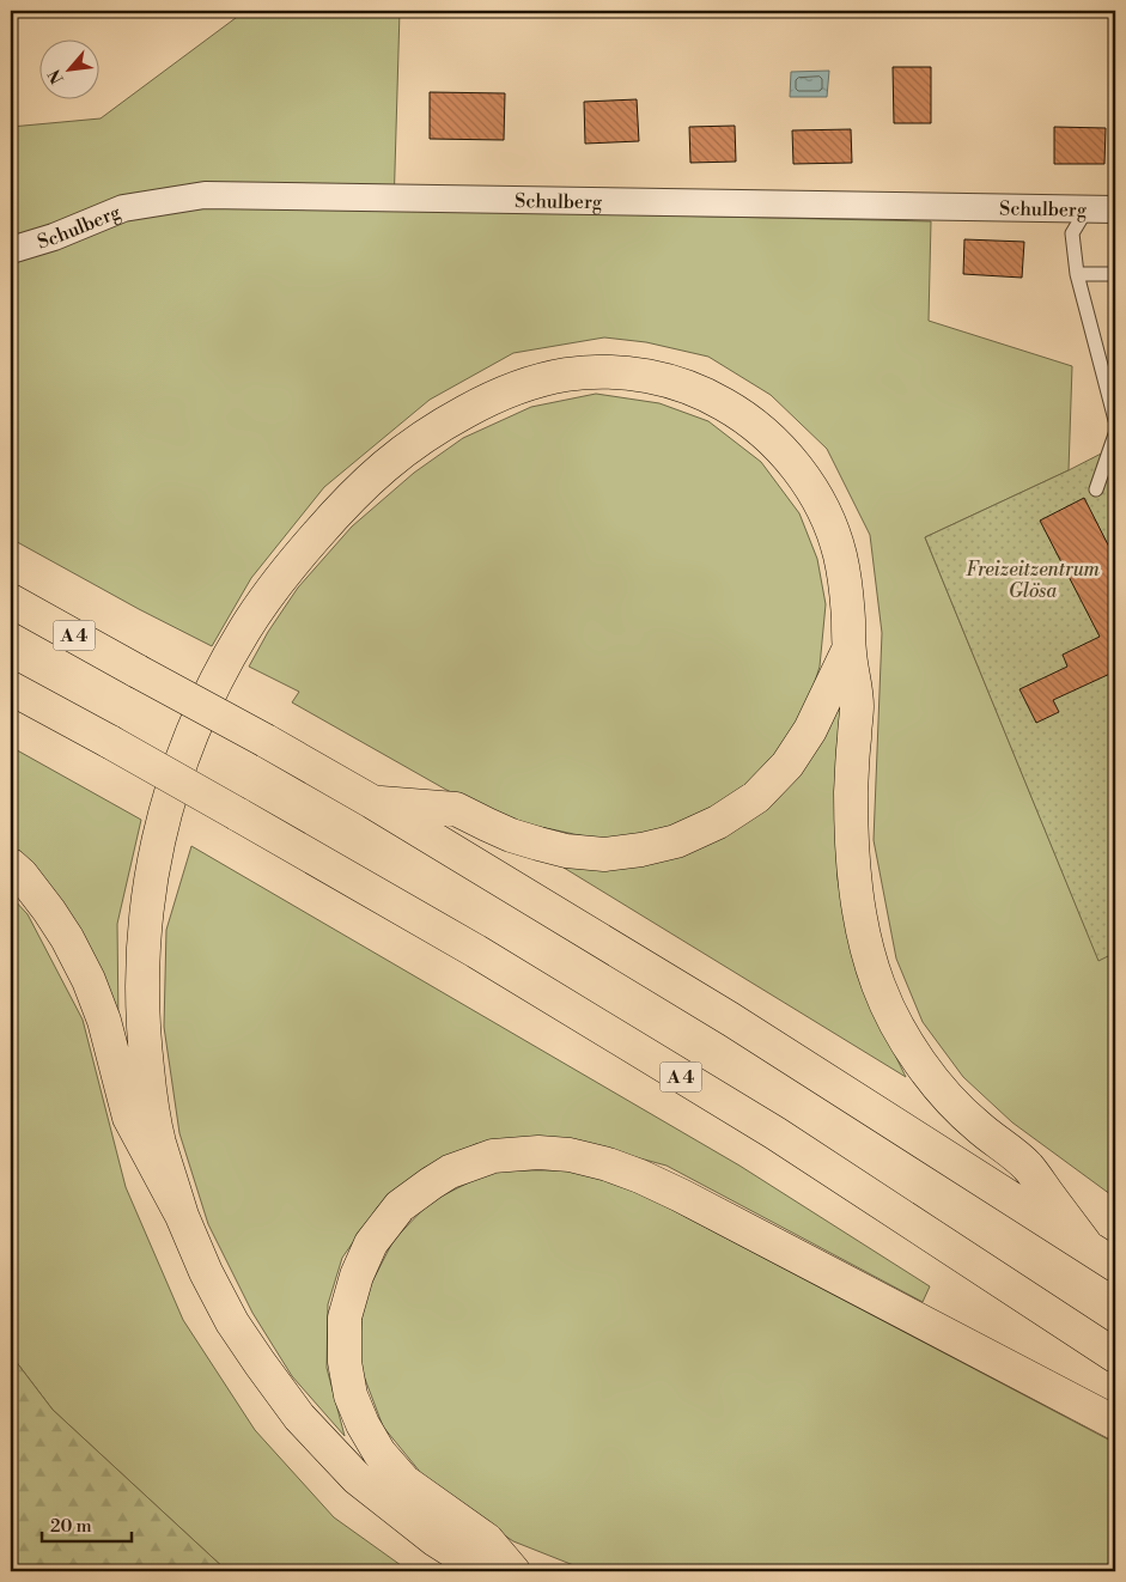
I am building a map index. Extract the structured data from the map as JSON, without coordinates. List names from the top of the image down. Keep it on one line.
{"streets":{"highway":["A 4"],"street":["Schulberg"]},"parks":["Freizeitzentrum Glösa"],"scale_bar":"20 m","north":"bottom left"}
